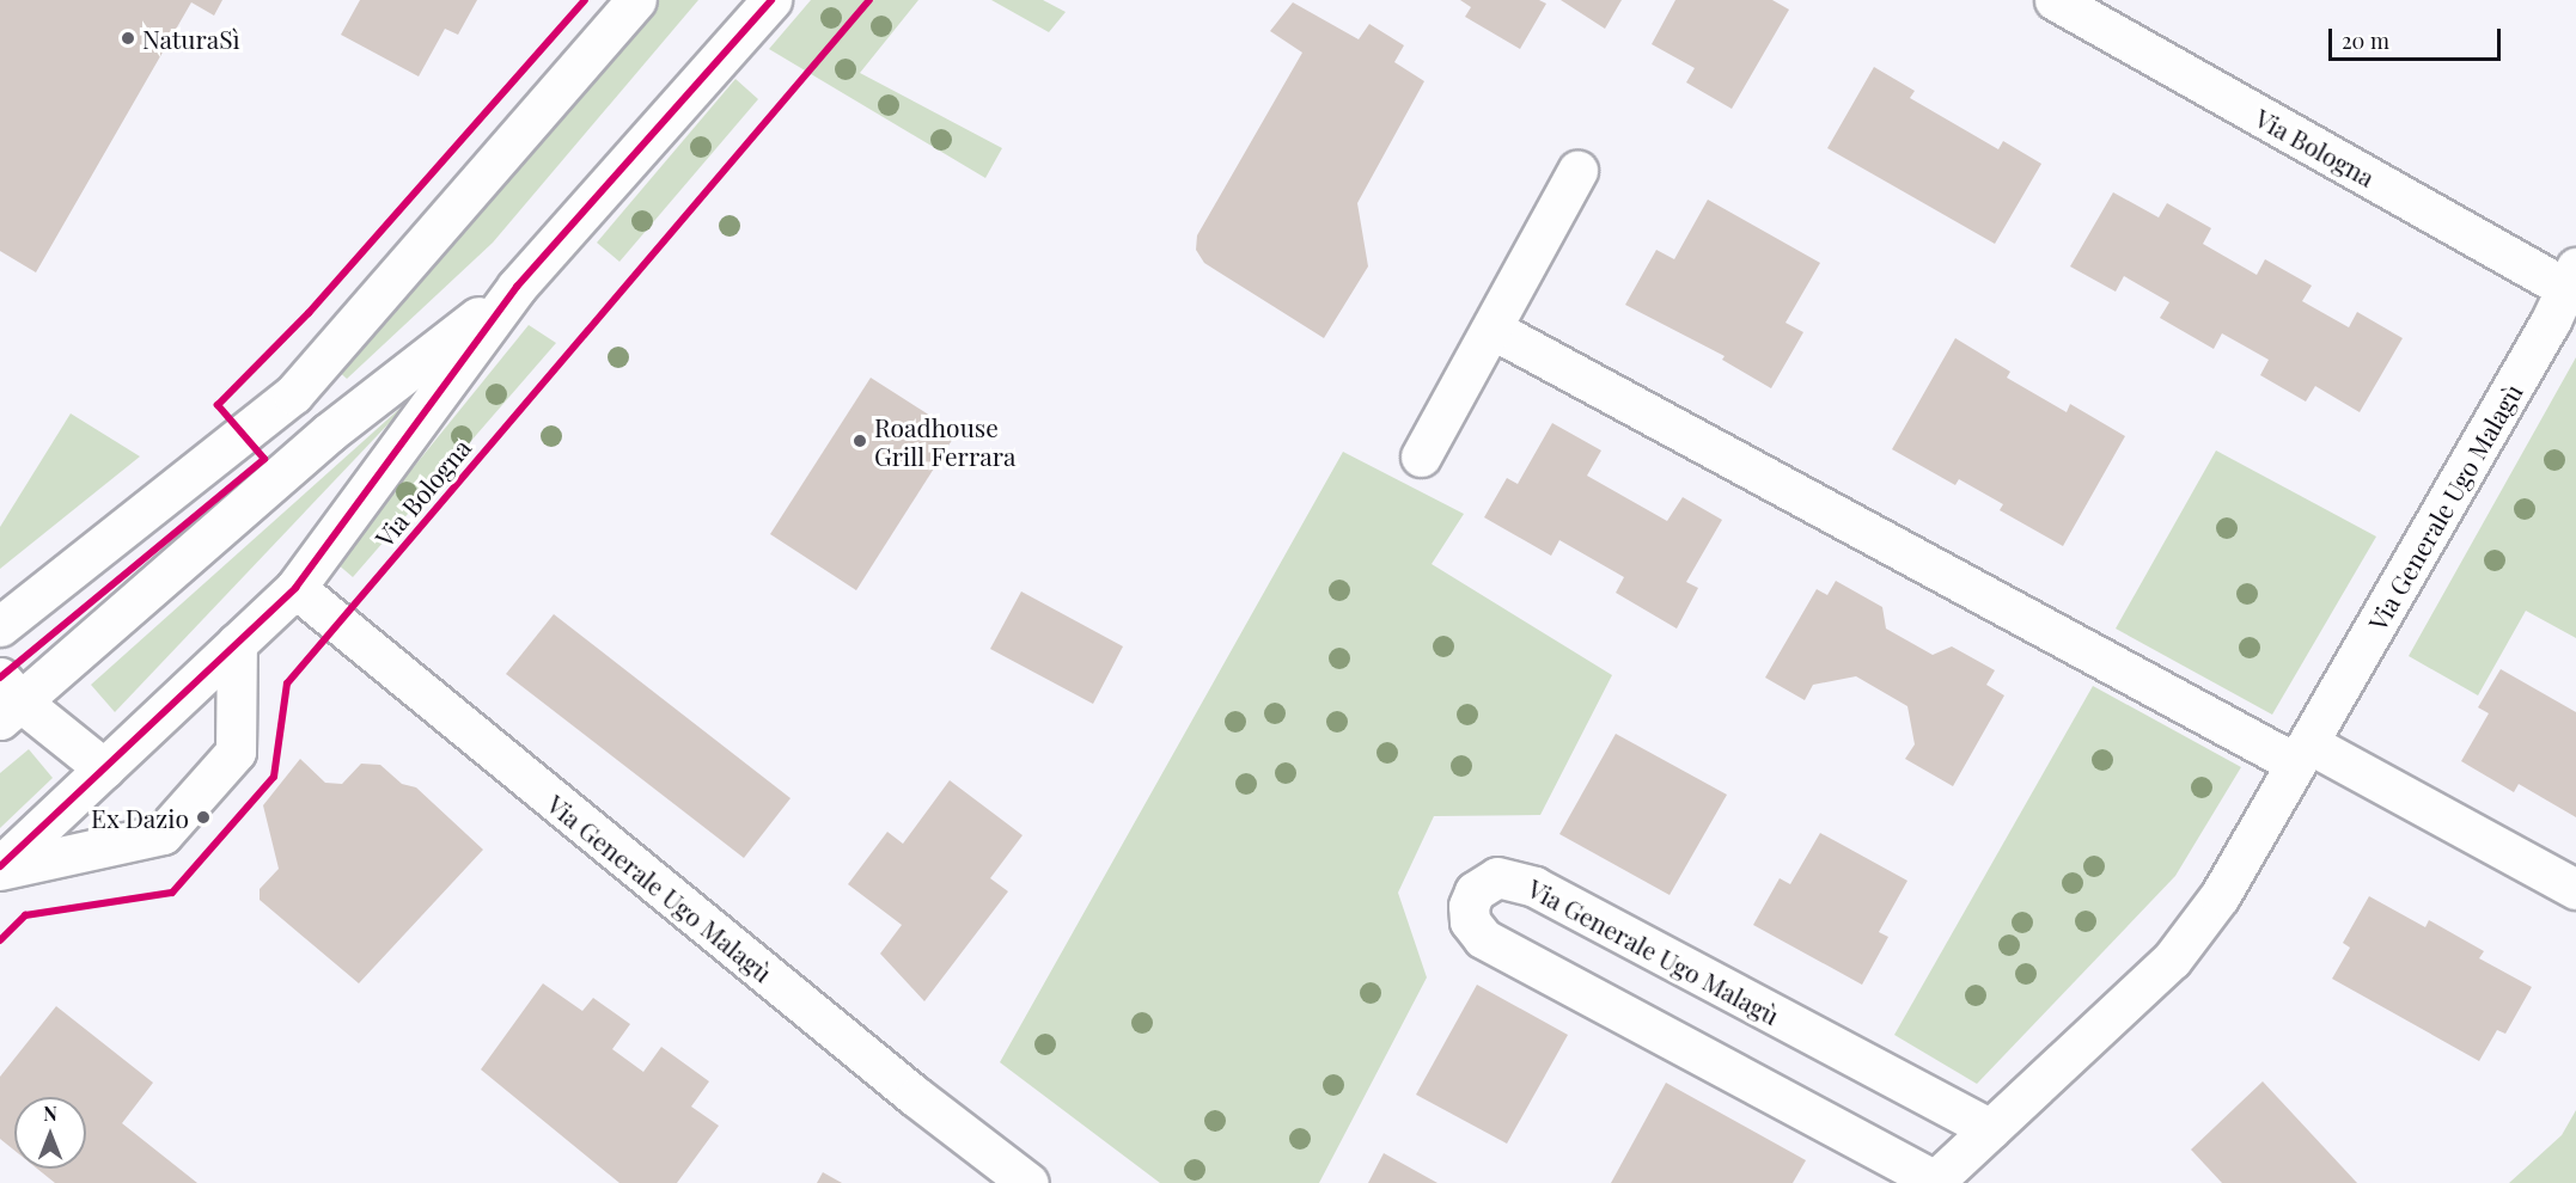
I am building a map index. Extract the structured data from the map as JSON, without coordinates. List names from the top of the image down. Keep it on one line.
{"streets":{"street":["Via Bologna","Via Generale Ugo Malagù"]},"crossings":[["Via Bologna","Via Generale Ugo Malagù"]],"places":["NaturaSì","Roadhouse Grill Ferrara","Ex Dazio"],"scale_bar":"20 m","north":"top"}
